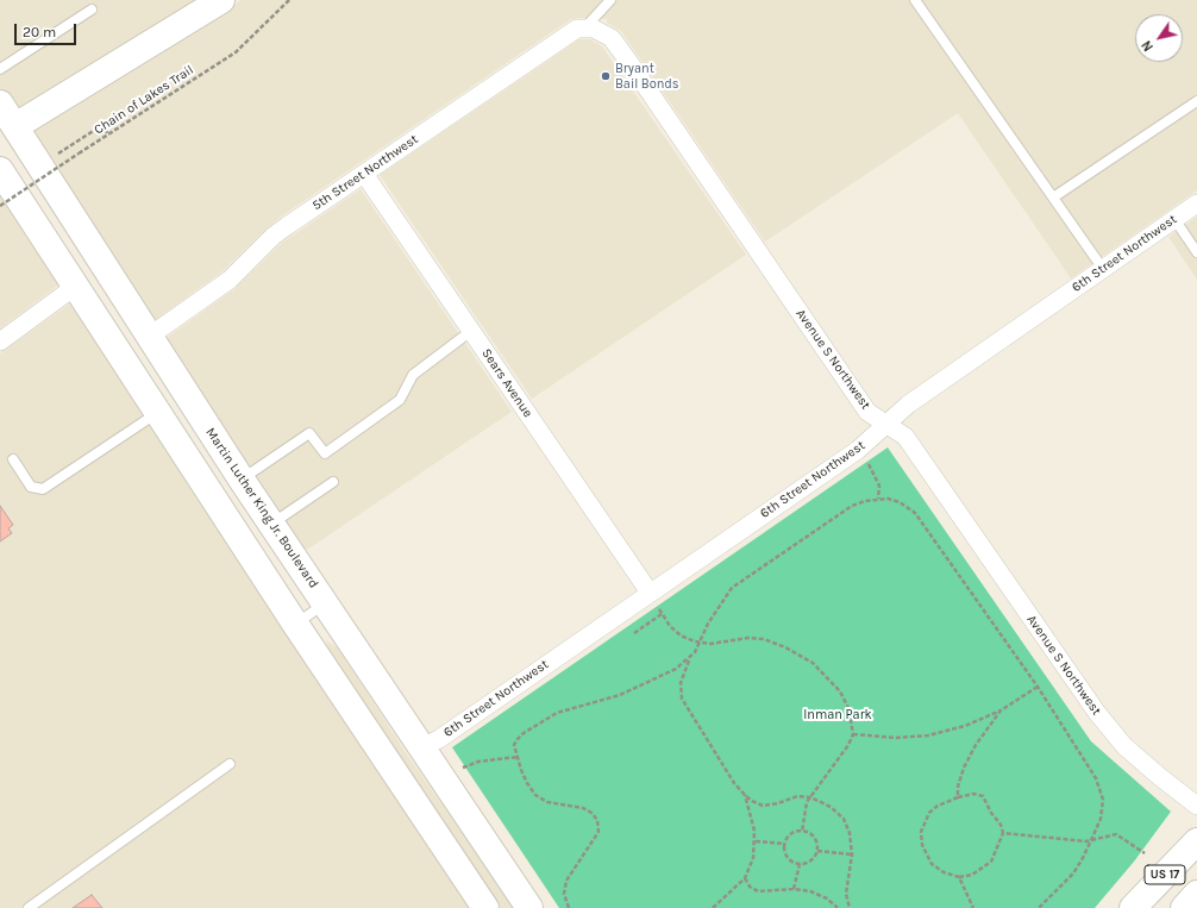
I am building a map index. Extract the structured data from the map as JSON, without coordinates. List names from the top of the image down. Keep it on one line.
{"streets":{"main road":["Martin Luther King Jr. Boulevard","US 17"],"street":["5th Street Northwest","6th Street Northwest","Avenue S Northwest","Sears Avenue"],"path":["Chain of Lakes Trail"]},"crossings":[["5th Street Northwest","Avenue S Northwest"],["5th Street Northwest","Sears Avenue"],["5th Street Northwest","Martin Luther King Jr. Boulevard"],["6th Street Northwest","Avenue S Northwest"],["6th Street Northwest","Sears Avenue"],["6th Street Northwest","Martin Luther King Jr. Boulevard"]],"parks":["Inman Park"],"places":["Bryant Bail Bonds"],"scale_bar":"20 m","north":"bottom left"}
